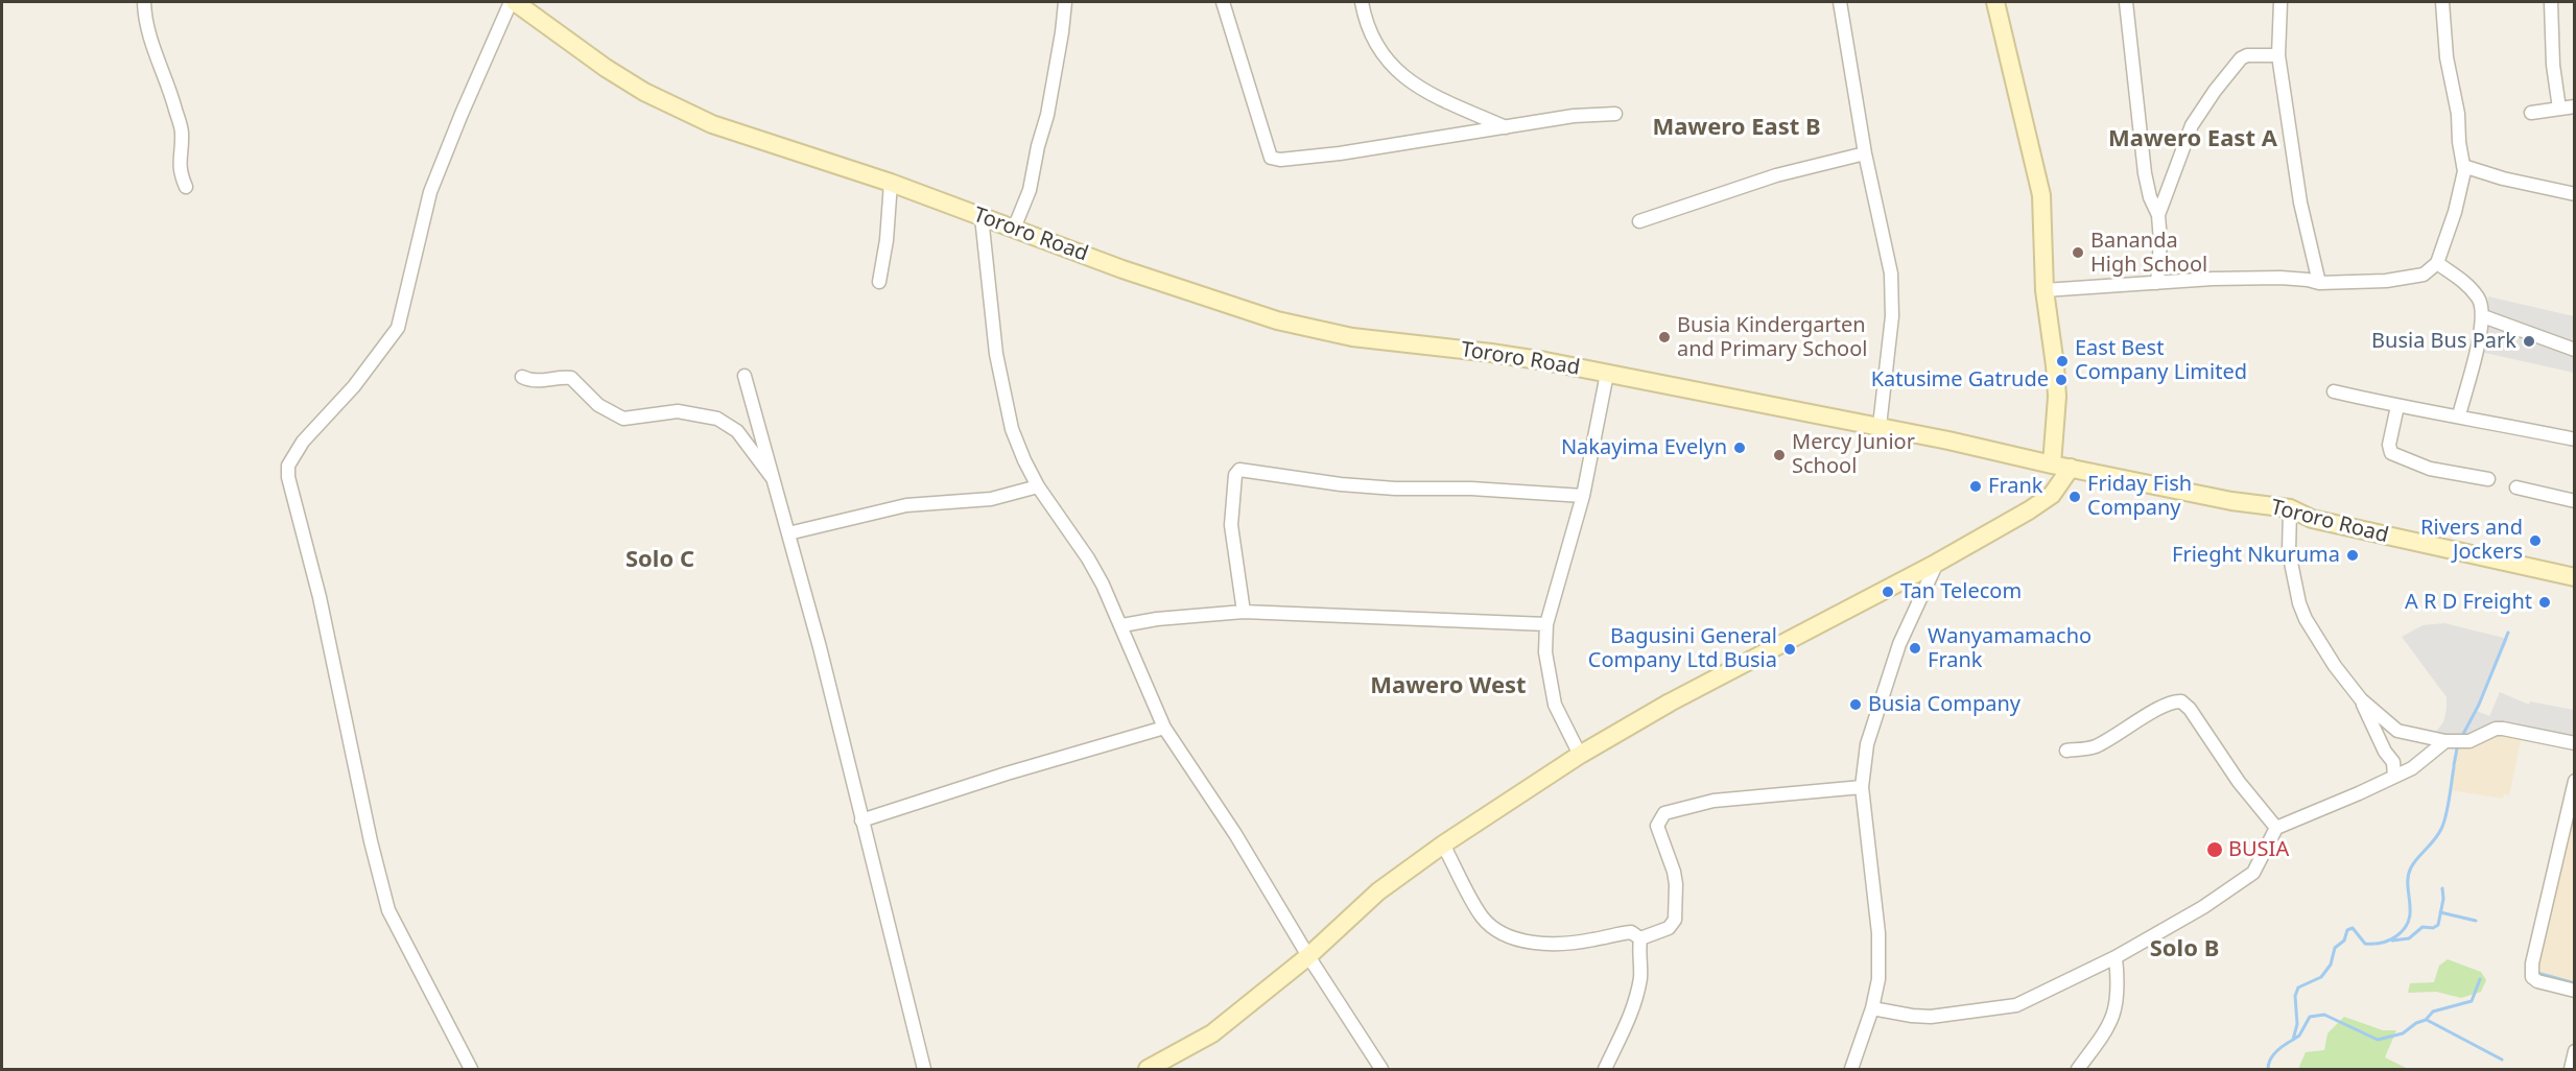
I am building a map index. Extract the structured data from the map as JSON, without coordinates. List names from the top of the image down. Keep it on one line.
{"streets":{"main road":["Tororo Road"]},"districts":["Mawero East B","Mawero East A","Solo C","Mawero West","Solo B"],"places":["Bananda High School","Busia Kindergarten and Primary School","Busia Bus Park","East Best Company Limited","Katusime Gatrude","Nakayima Evelyn","Mercy Junior School","Frank","Friday Fish Company","Rivers and Jockers","Frieght Nkuruma","Tan Telecom","A R D Freight","Wanyamamacho Frank","Bagusini General Company Ltd Busia","Busia Company","BUSIA"]}
